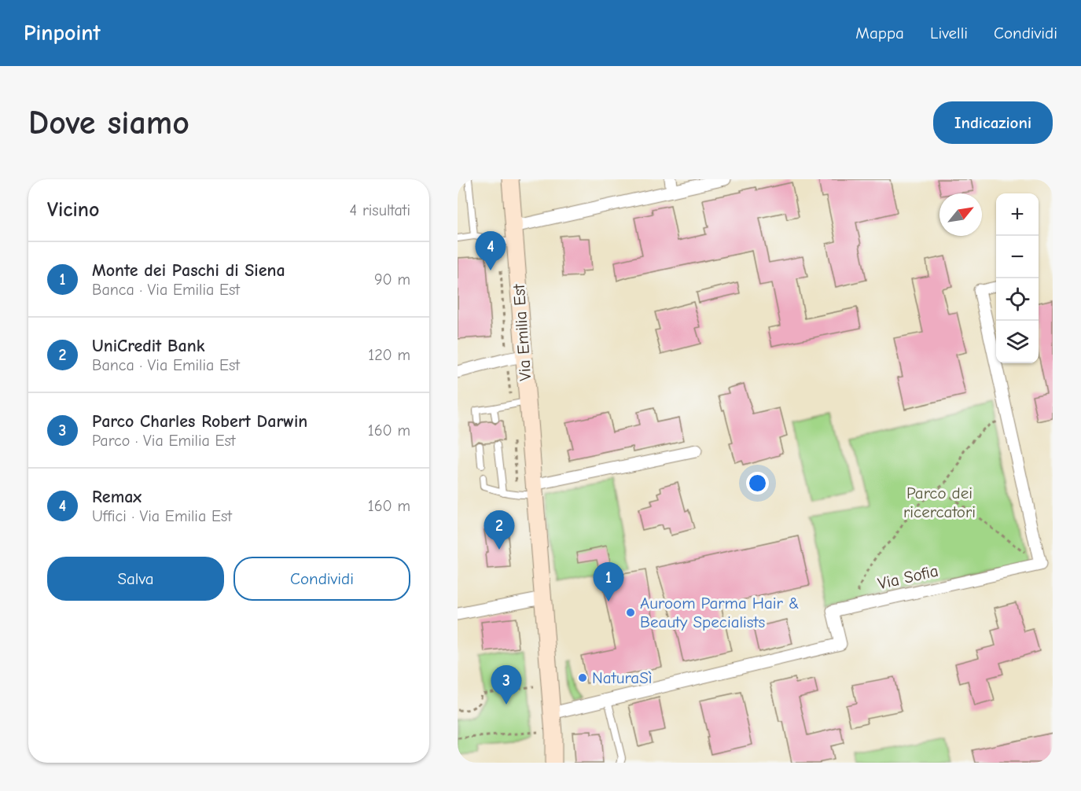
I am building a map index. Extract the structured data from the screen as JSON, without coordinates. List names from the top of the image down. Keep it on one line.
{"streets":{"main road":["Via Emilia Est"],"street":["Via Sofia"]},"crossings":[["Via Emilia Est","Via Sofia"]],"parks":["Parco dei ricercatori"],"places":["Auroom Parma Hair & Beauty Specialists","NaturaSì"],"north":"top right","page":{"header":"Pinpoint","nav":["Mappa","Livelli","Condividi"],"buttons":["Indicazioni",["Salva","Condividi"]],"title":"Dove siamo","heading":["Vicino","4 risultati"],"map_buttons":["+","−"],"pins":["4","2","1","3"],"list":[{"mark":"1","name":"Monte dei Paschi di Siena","note":"Banca · Via Emilia Est","value":"90 m"},{"mark":"2","name":"UniCredit Bank","note":"Banca · Via Emilia Est","value":"120 m"},{"mark":"3","name":"Parco Charles Robert Darwin","note":"Parco · Via Emilia Est","value":"160 m"},{"mark":"4","name":"Remax","note":"Uffici · Via Emilia Est","value":"160 m"}]}}
